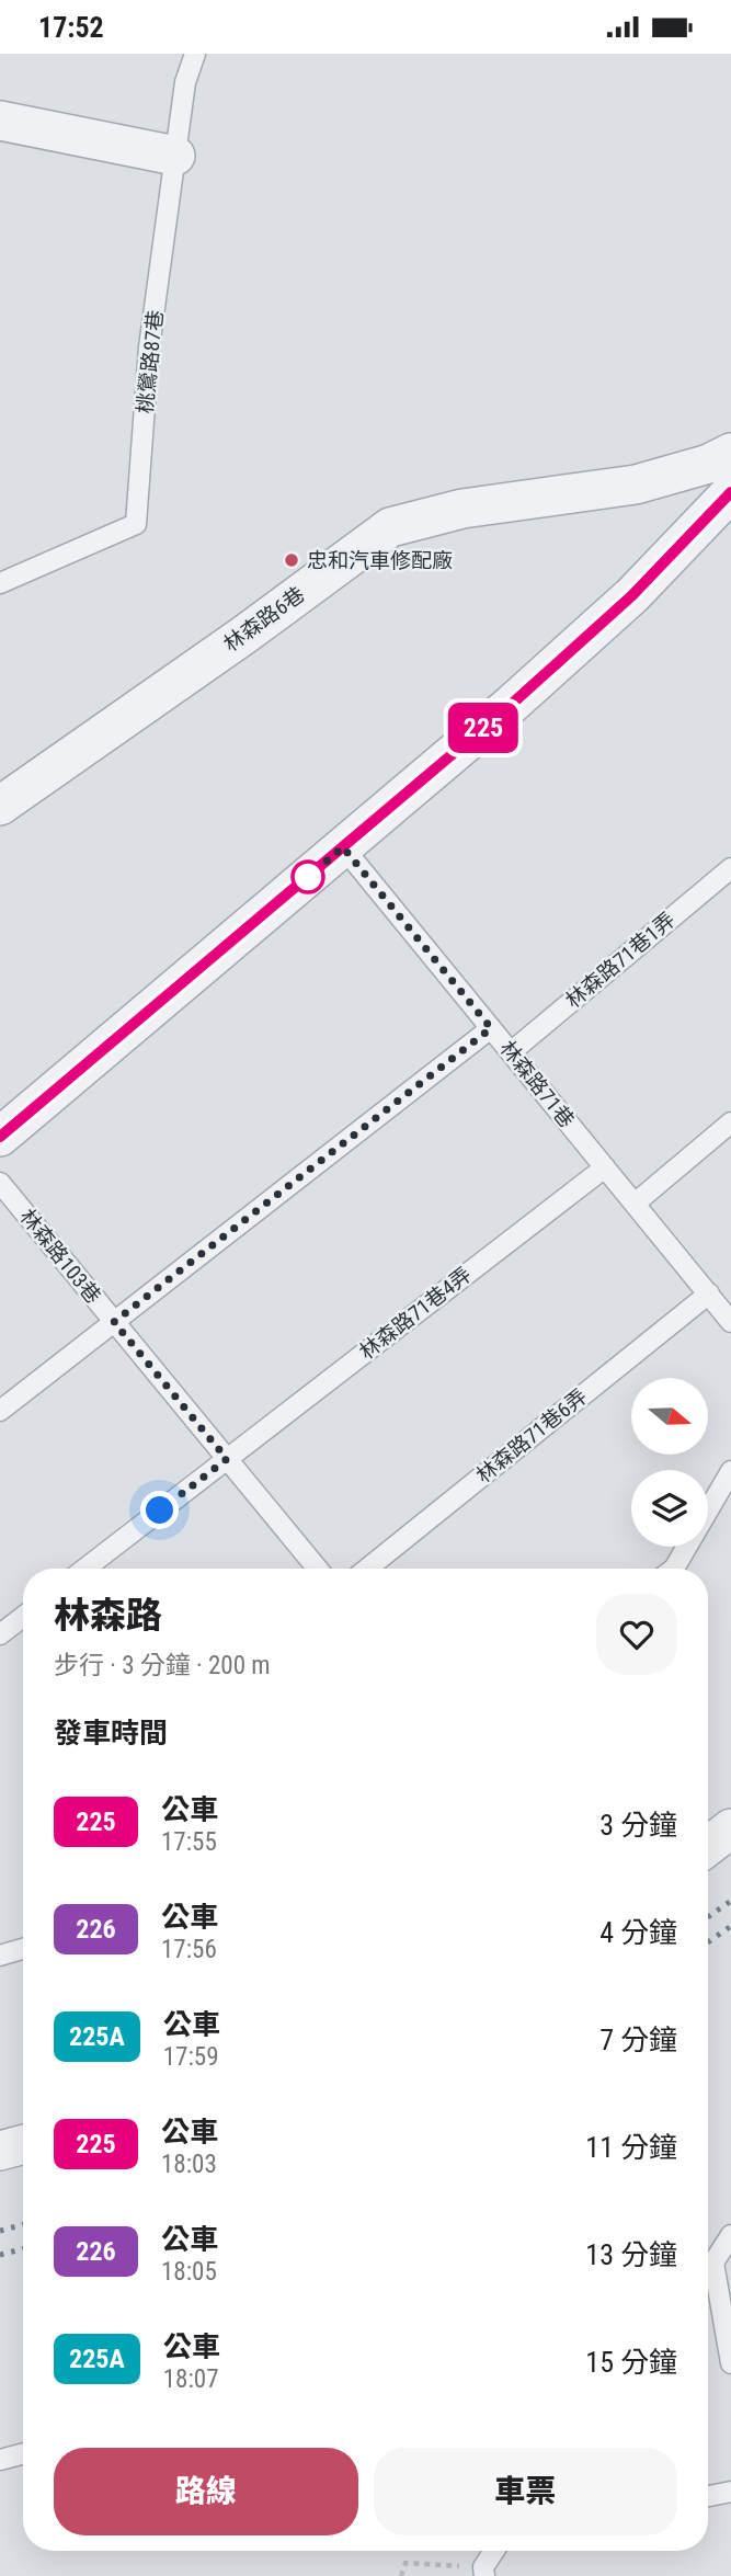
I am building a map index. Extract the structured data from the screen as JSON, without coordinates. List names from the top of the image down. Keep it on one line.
{"streets":{"street":["林森路6巷"],"lane":["桃鶯路87巷","林森路71巷1弄","林森路71巷","林森路103巷","林森路71巷4弄","林森路71巷6弄"]},"crossings":[["林森路71巷1弄","林森路71巷"],["林森路71巷","林森路71巷4弄"],["林森路71巷","林森路71巷6弄"],["林森路103巷","林森路71巷4弄"]],"places":["忠和汽車修配廠"],"lines":["bus line 225"],"north":"right","page":{"status":"17:52","on_map":"225","heading":[["林森路","步行 · 3 分鐘 · 200 m"],"發車時間"],"list":[{"mark":"225","name":"公車","note":"17:55","value":"3 分鐘"},{"mark":"226","name":"公車","note":"17:56","value":"4 分鐘"},{"mark":"225A","name":"公車","note":"17:59","value":"7 分鐘"},{"mark":"225","name":"公車","note":"18:03","value":"11 分鐘"},{"mark":"226","name":"公車","note":"18:05","value":"13 分鐘"},{"mark":"225A","name":"公車","note":"18:07","value":"15 分鐘"}],"buttons":["路線","車票"]}}
